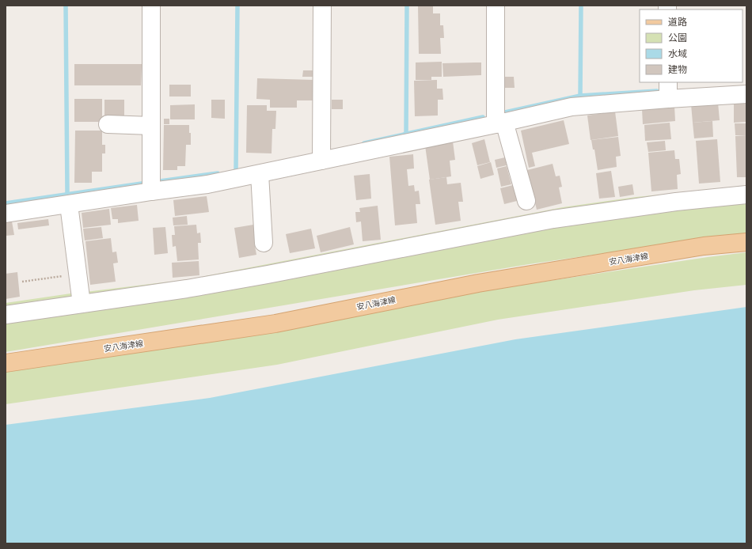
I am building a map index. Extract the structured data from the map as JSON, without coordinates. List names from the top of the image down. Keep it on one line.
{"streets":{"main road":["安八海津線"]},"legend":["道路","公園","水域","建物"]}
